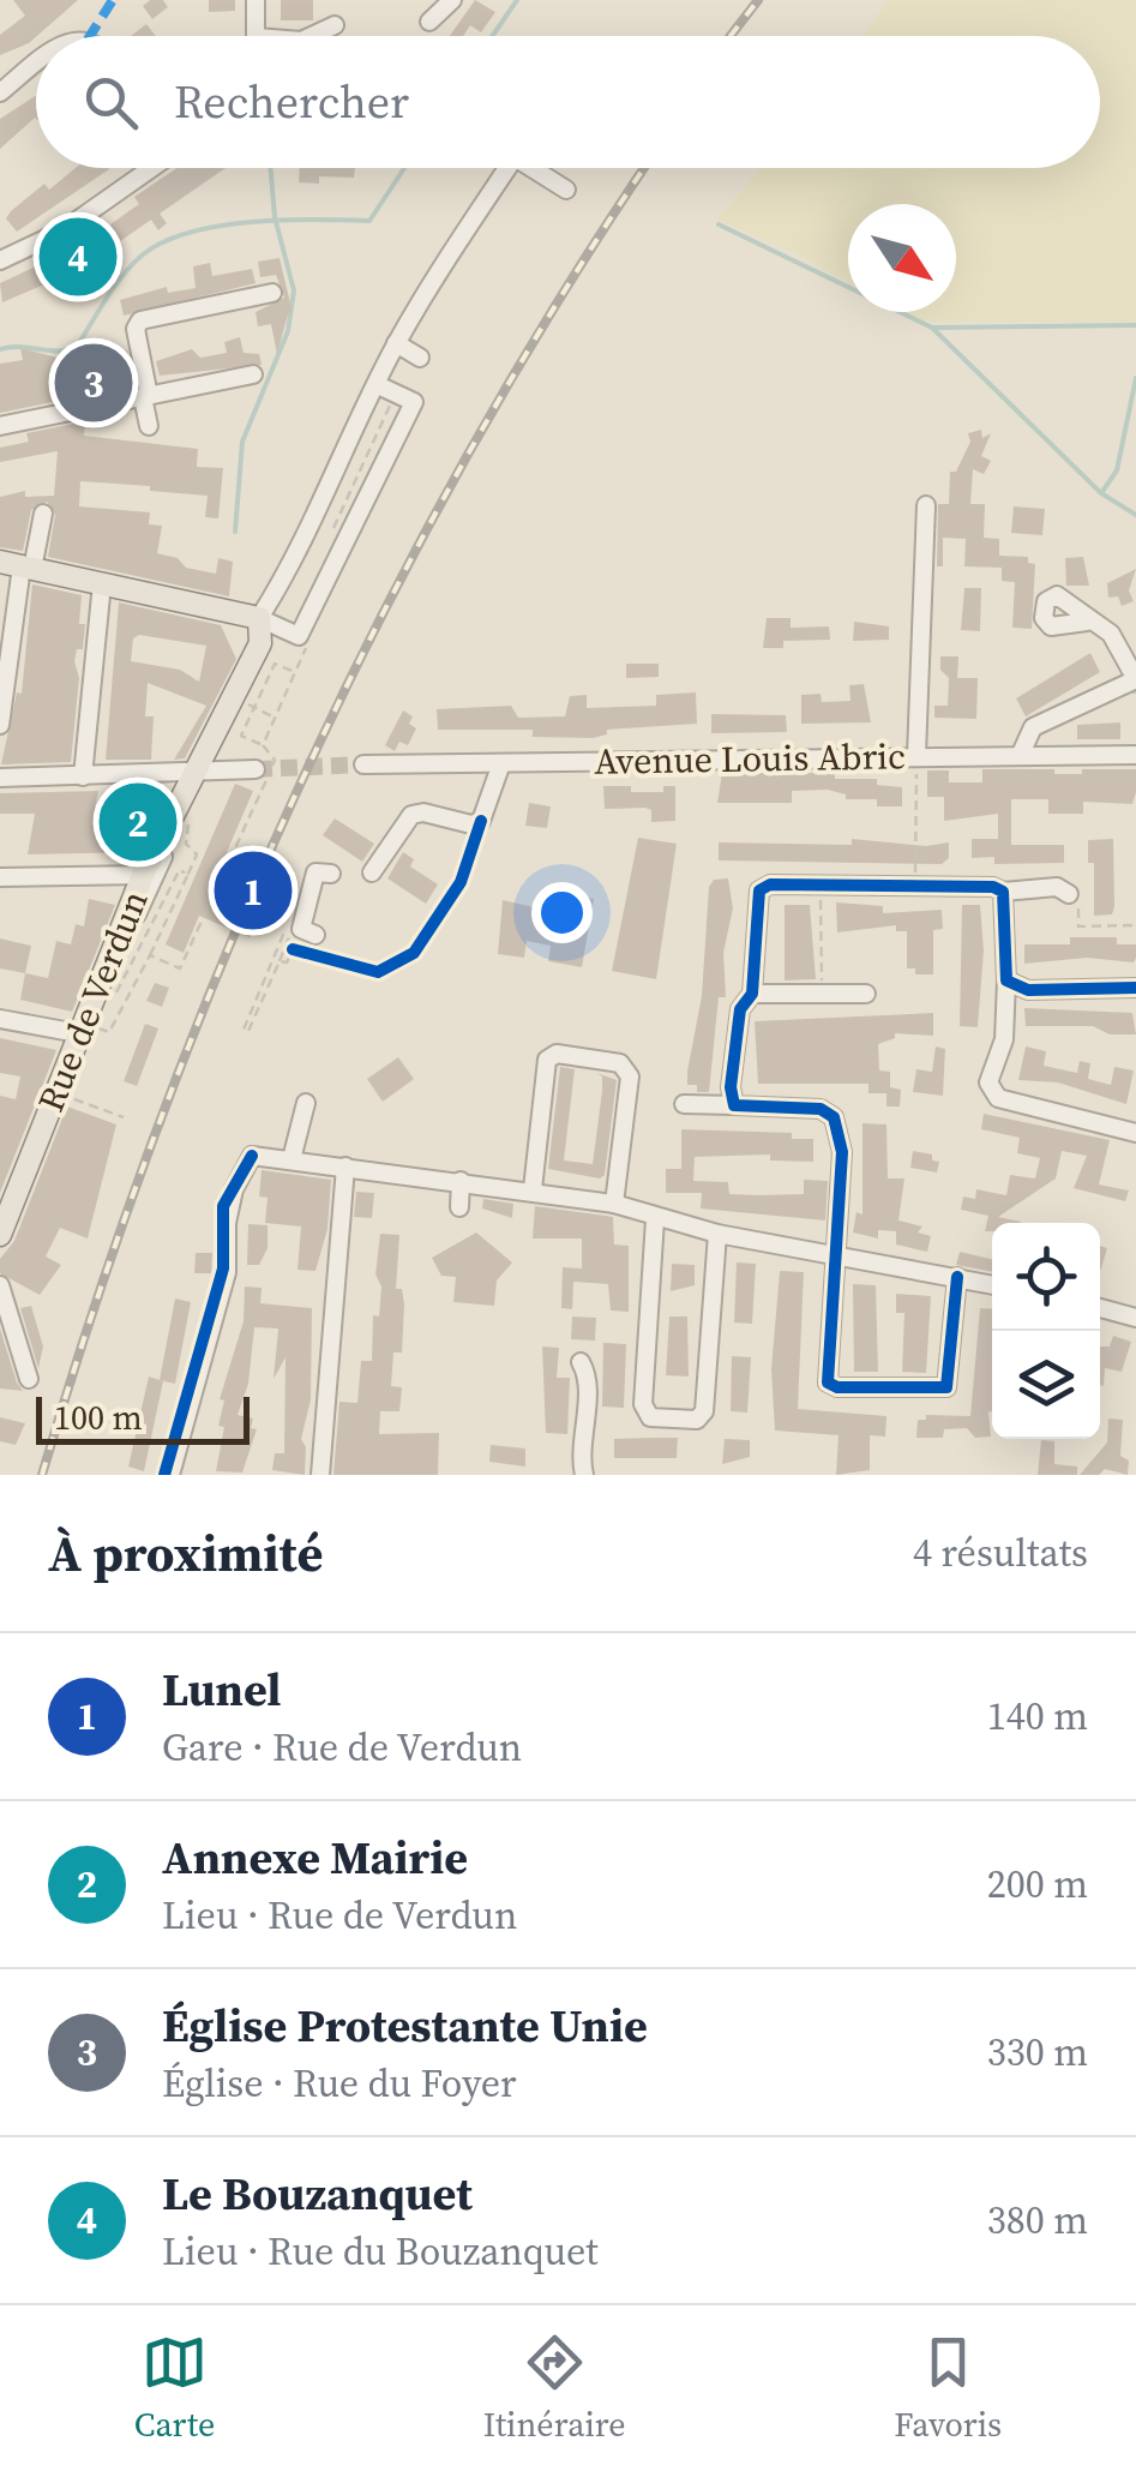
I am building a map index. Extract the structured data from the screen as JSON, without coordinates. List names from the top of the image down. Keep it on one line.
{"streets":{"main road":["Rue de Verdun"],"street":["Avenue Louis Abric"]},"scale_bar":"100 m","north":"bottom right","page":{"search":"Rechercher","pins":["4","3","2","1"],"scale":"100 m","heading":["À proximité","4 résultats"],"list":[{"mark":"1","name":"Lunel","note":"Gare · Rue de Verdun","value":"140 m"},{"mark":"2","name":"Annexe Mairie","note":"Lieu · Rue de Verdun","value":"200 m"},{"mark":"3","name":"Église Protestante Unie","note":"Église · Rue du Foyer","value":"330 m"},{"mark":"4","name":"Le Bouzanquet","note":"Lieu · Rue du Bouzanquet","value":"380 m"}],"nav":["Carte","Itinéraire","Favoris"]}}
